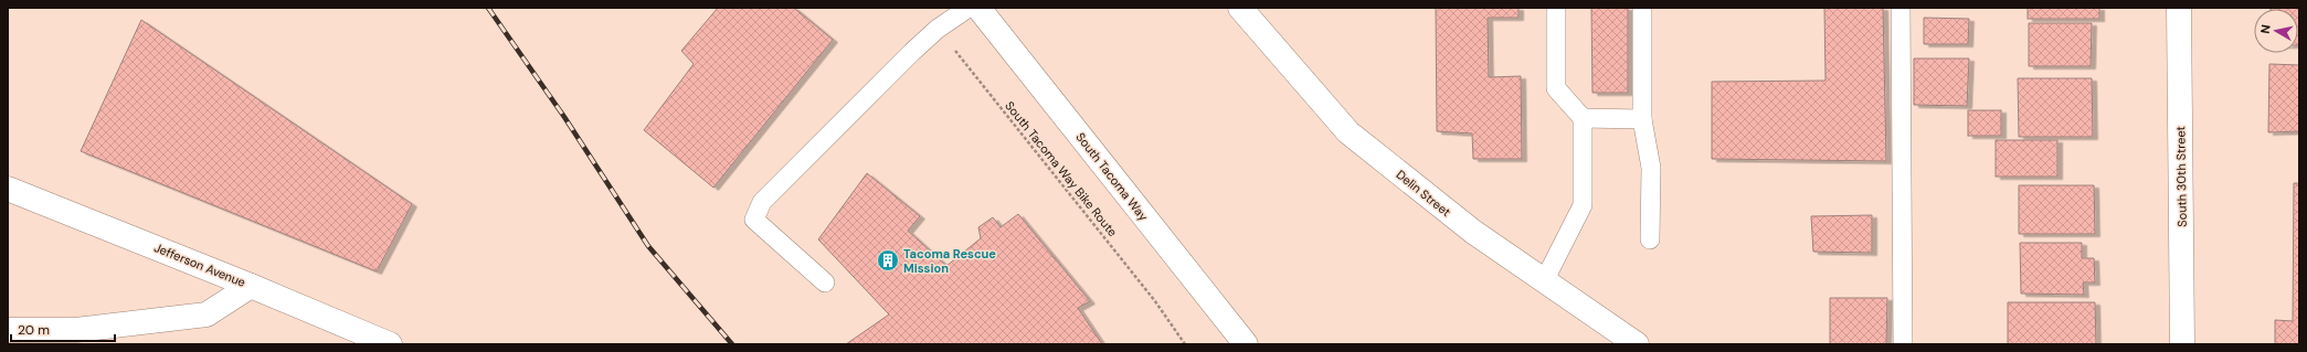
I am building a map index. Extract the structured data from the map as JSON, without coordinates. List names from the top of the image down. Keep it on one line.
{"streets":{"street":["South Tacoma Way","South 30th Street","Delin Street","Jefferson Avenue"],"path":["South Tacoma Way Bike Route"]},"places":{"building":["Tacoma Rescue Mission"]},"scale_bar":"20 m","north":"left"}
